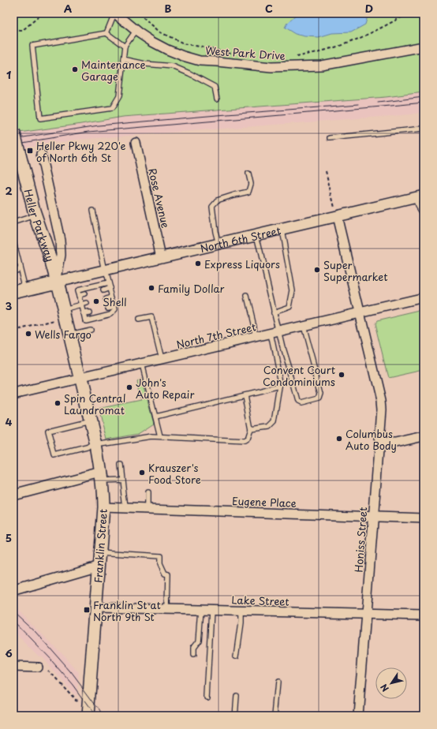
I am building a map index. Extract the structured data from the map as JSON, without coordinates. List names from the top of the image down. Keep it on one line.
{"streets":{"main road":["Heller Parkway","Franklin Street"],"street":["West Park Drive","Rose Avenue","North 6th Street","North 7th Street","Eugene Place","Honiss Street","Lake Street"]},"crossings":[["Rose Avenue","North 6th Street"],["Heller Parkway","North 6th Street"],["Heller Parkway","North 7th Street"],["Heller Parkway","Franklin Street"],["North 6th Street","Honiss Street"],["North 7th Street","Honiss Street"],["North 7th Street","Franklin Street"],["Eugene Place","Honiss Street"],["Eugene Place","Franklin Street"],["Honiss Street","Lake Street"],["Franklin Street","Lake Street"]],"places":{"other":["Maintenance Garage","Express Liquors","Super Supermarket","Family Dollar","Shell","Wells Fargo","Convent Court Condominiums","John's Auto Repair","Spin Central Laundromat","Columbus Auto Body","Krauszer's Food Store"],"transit":["Heller Pkwy 220'e of North 6th St","Franklin St at North 9th St"]},"north":"bottom left","grid":{"columns":["A","B","C","D"],"rows":["1","2","3","4","5","6"]}}
